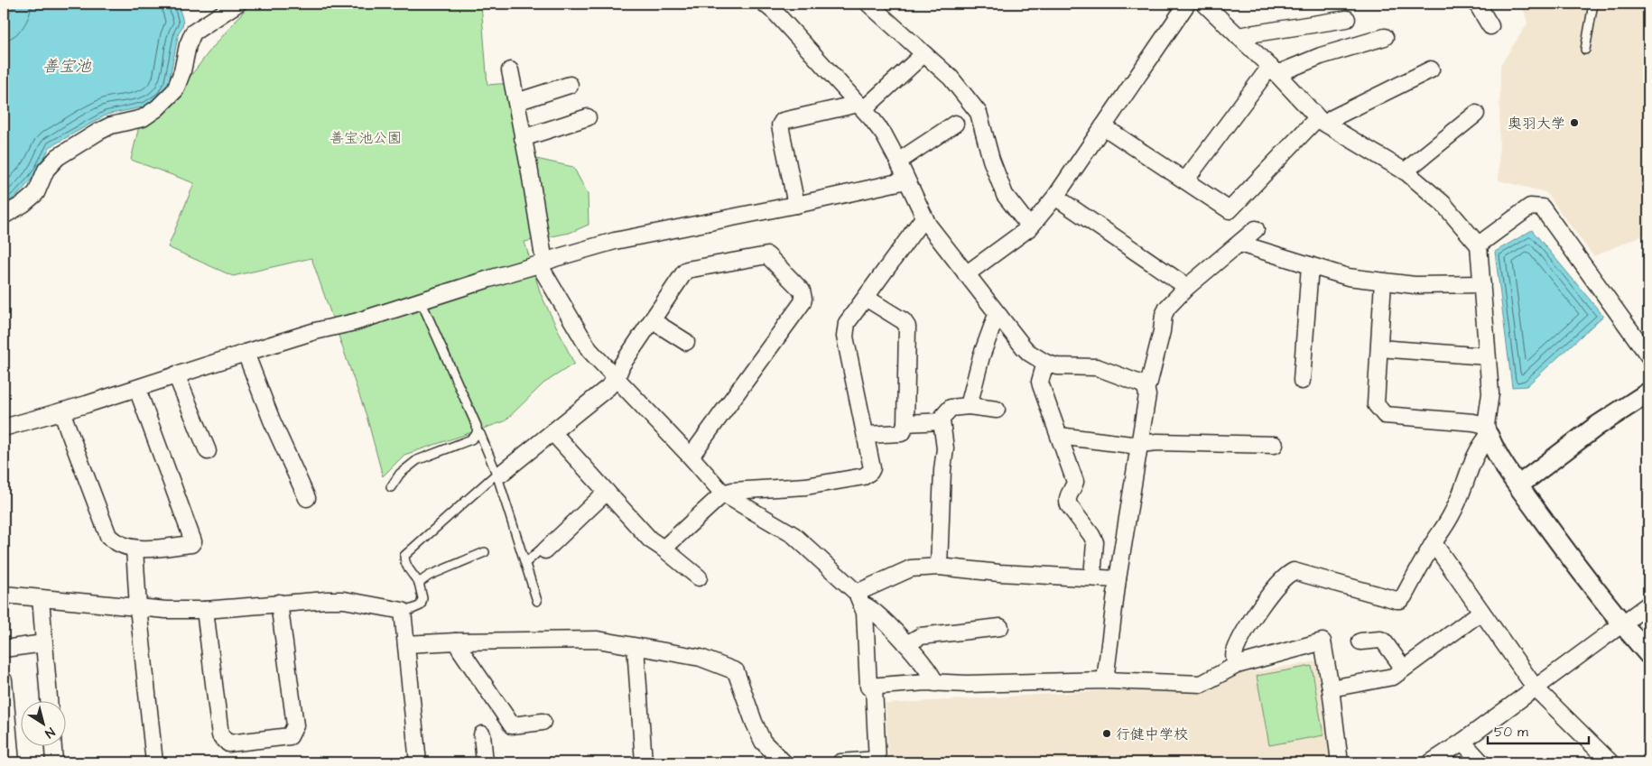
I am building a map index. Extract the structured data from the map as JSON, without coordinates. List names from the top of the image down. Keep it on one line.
{"water":["善宝池"],"parks":["善宝池公園"],"places":["奥羽大学","行健中学校"],"scale_bar":"50 m","north":"bottom right"}
